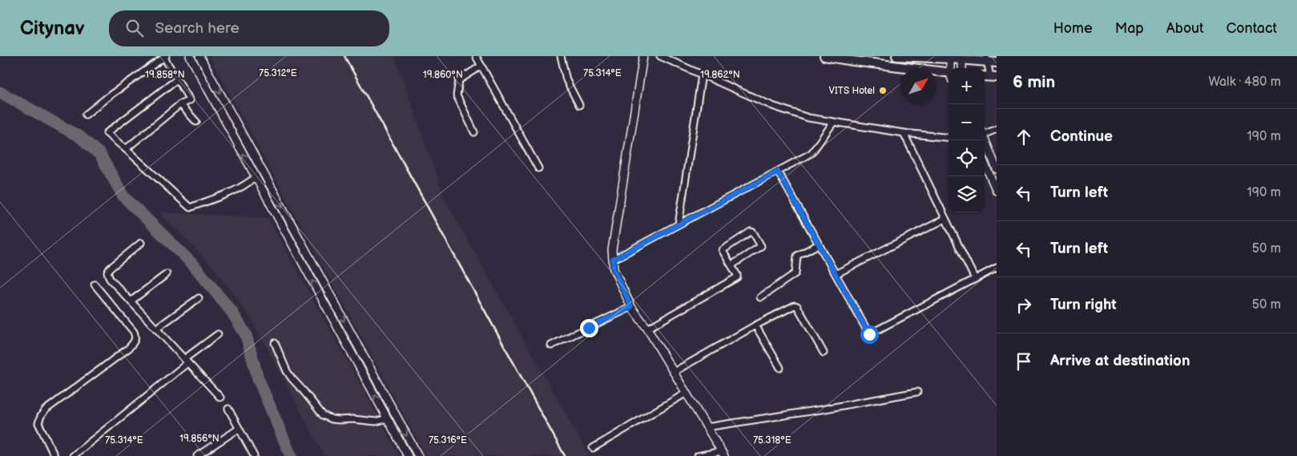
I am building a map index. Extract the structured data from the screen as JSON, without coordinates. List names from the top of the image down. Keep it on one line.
{"places":["VITS Hotel"],"north":"top right","page":{"header":"Citynav","search":"Search here","nav":["Home","Map","About","Contact"],"heading":["6 min","Walk · 480 m"],"map_buttons":["+","−"],"list":[["Continue","190 m"],["Turn left","190 m"],["Turn left","50 m"],["Turn right","50 m"],"Arrive at destination"]},"coordinates":["75.312°E","75.314°E","19.858°N","19.860°N","19.862°N","19.856°N","75.316°E","75.318°E"]}
